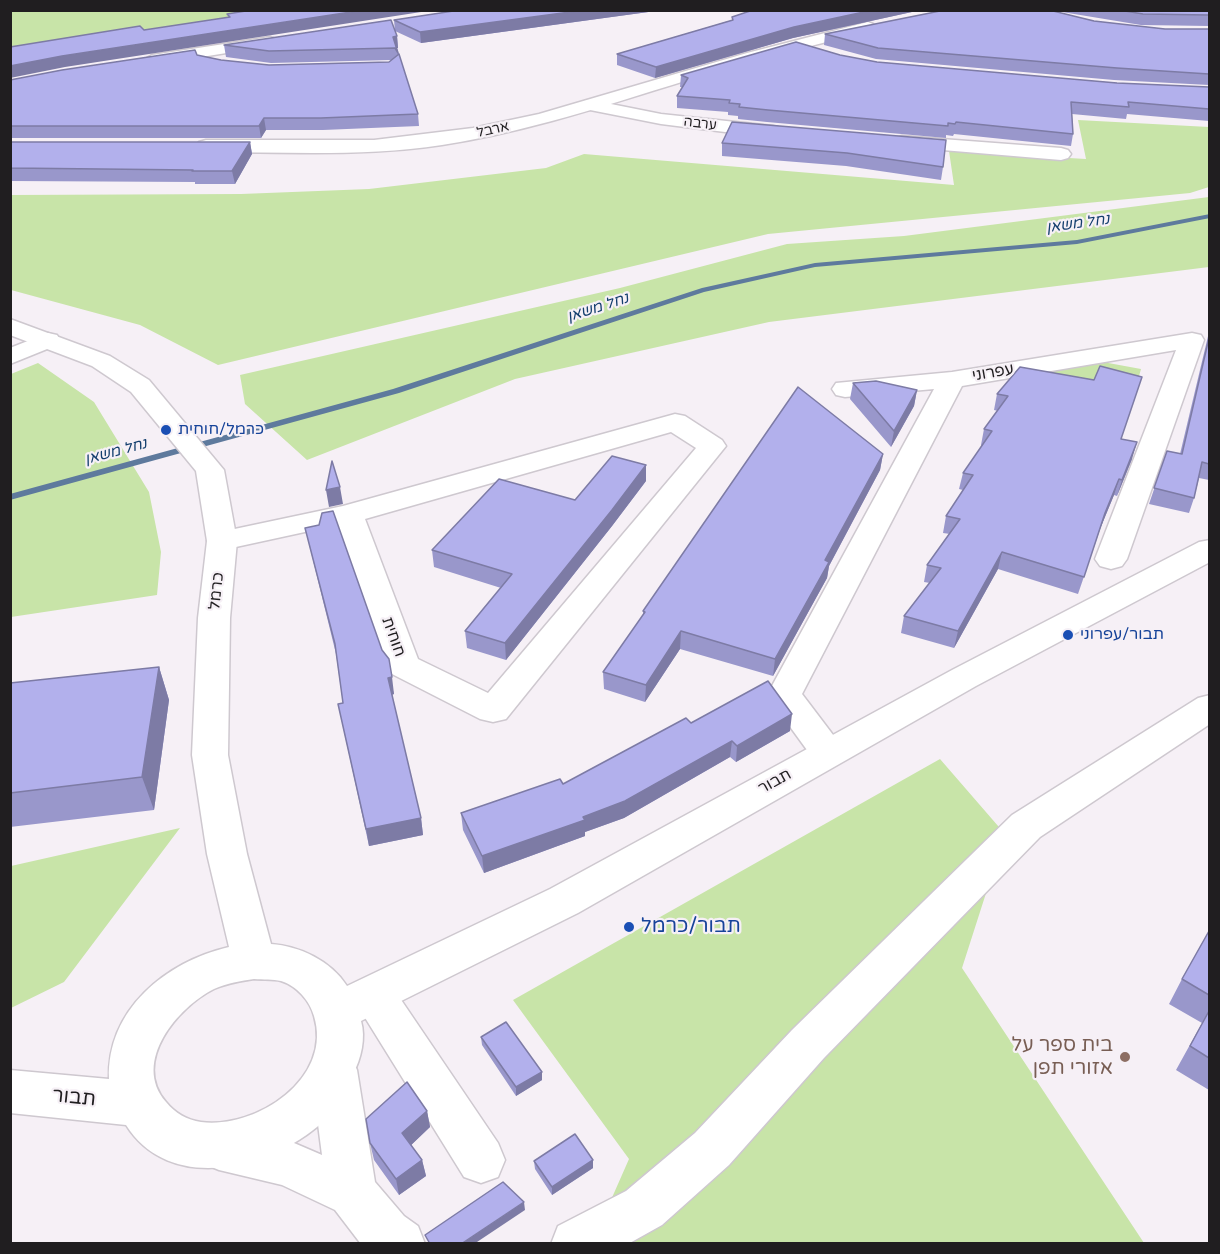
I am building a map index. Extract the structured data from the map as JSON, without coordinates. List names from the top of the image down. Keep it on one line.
{"streets":{"street":["ערבה","ארבל","עפרוני","כרמל","חוחית","תבור"]},"crossings":[["ערבה","ארבל"],["עפרוני","תבור"],["כרמל","תבור"]],"water":["נחל משאן"],"places":["כרמל/חוחית","תבור/עפרוני","תבור/כרמל","בית ספר על אזורי תפן"]}
